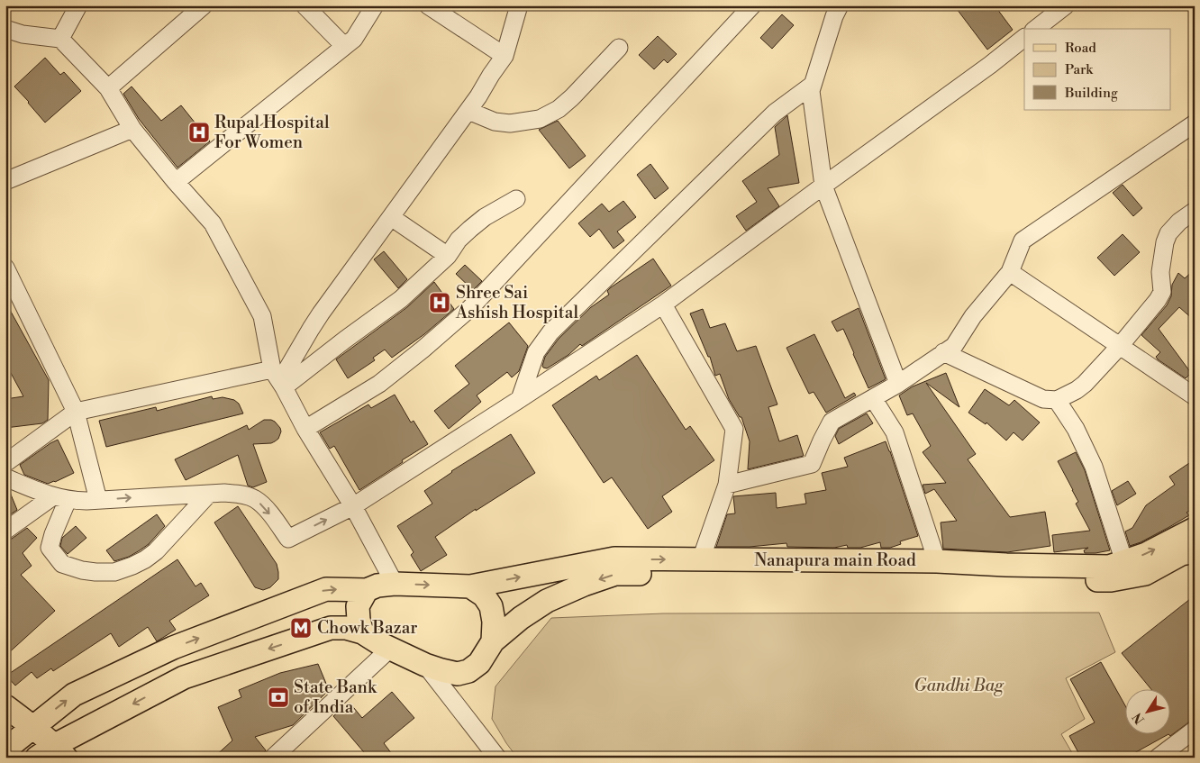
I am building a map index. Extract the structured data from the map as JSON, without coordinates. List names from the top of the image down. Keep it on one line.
{"streets":{"main road":["Nanapura main Road"]},"parks":["Gandhi Bag"],"places":{"hospital":["Rupal Hospital For Women","Shree Sai Ashish Hospital"],"metro station":["Chowk Bazar"],"bank":["State Bank of India"]},"legend":["Road","Park","Building"],"north":"bottom left"}
